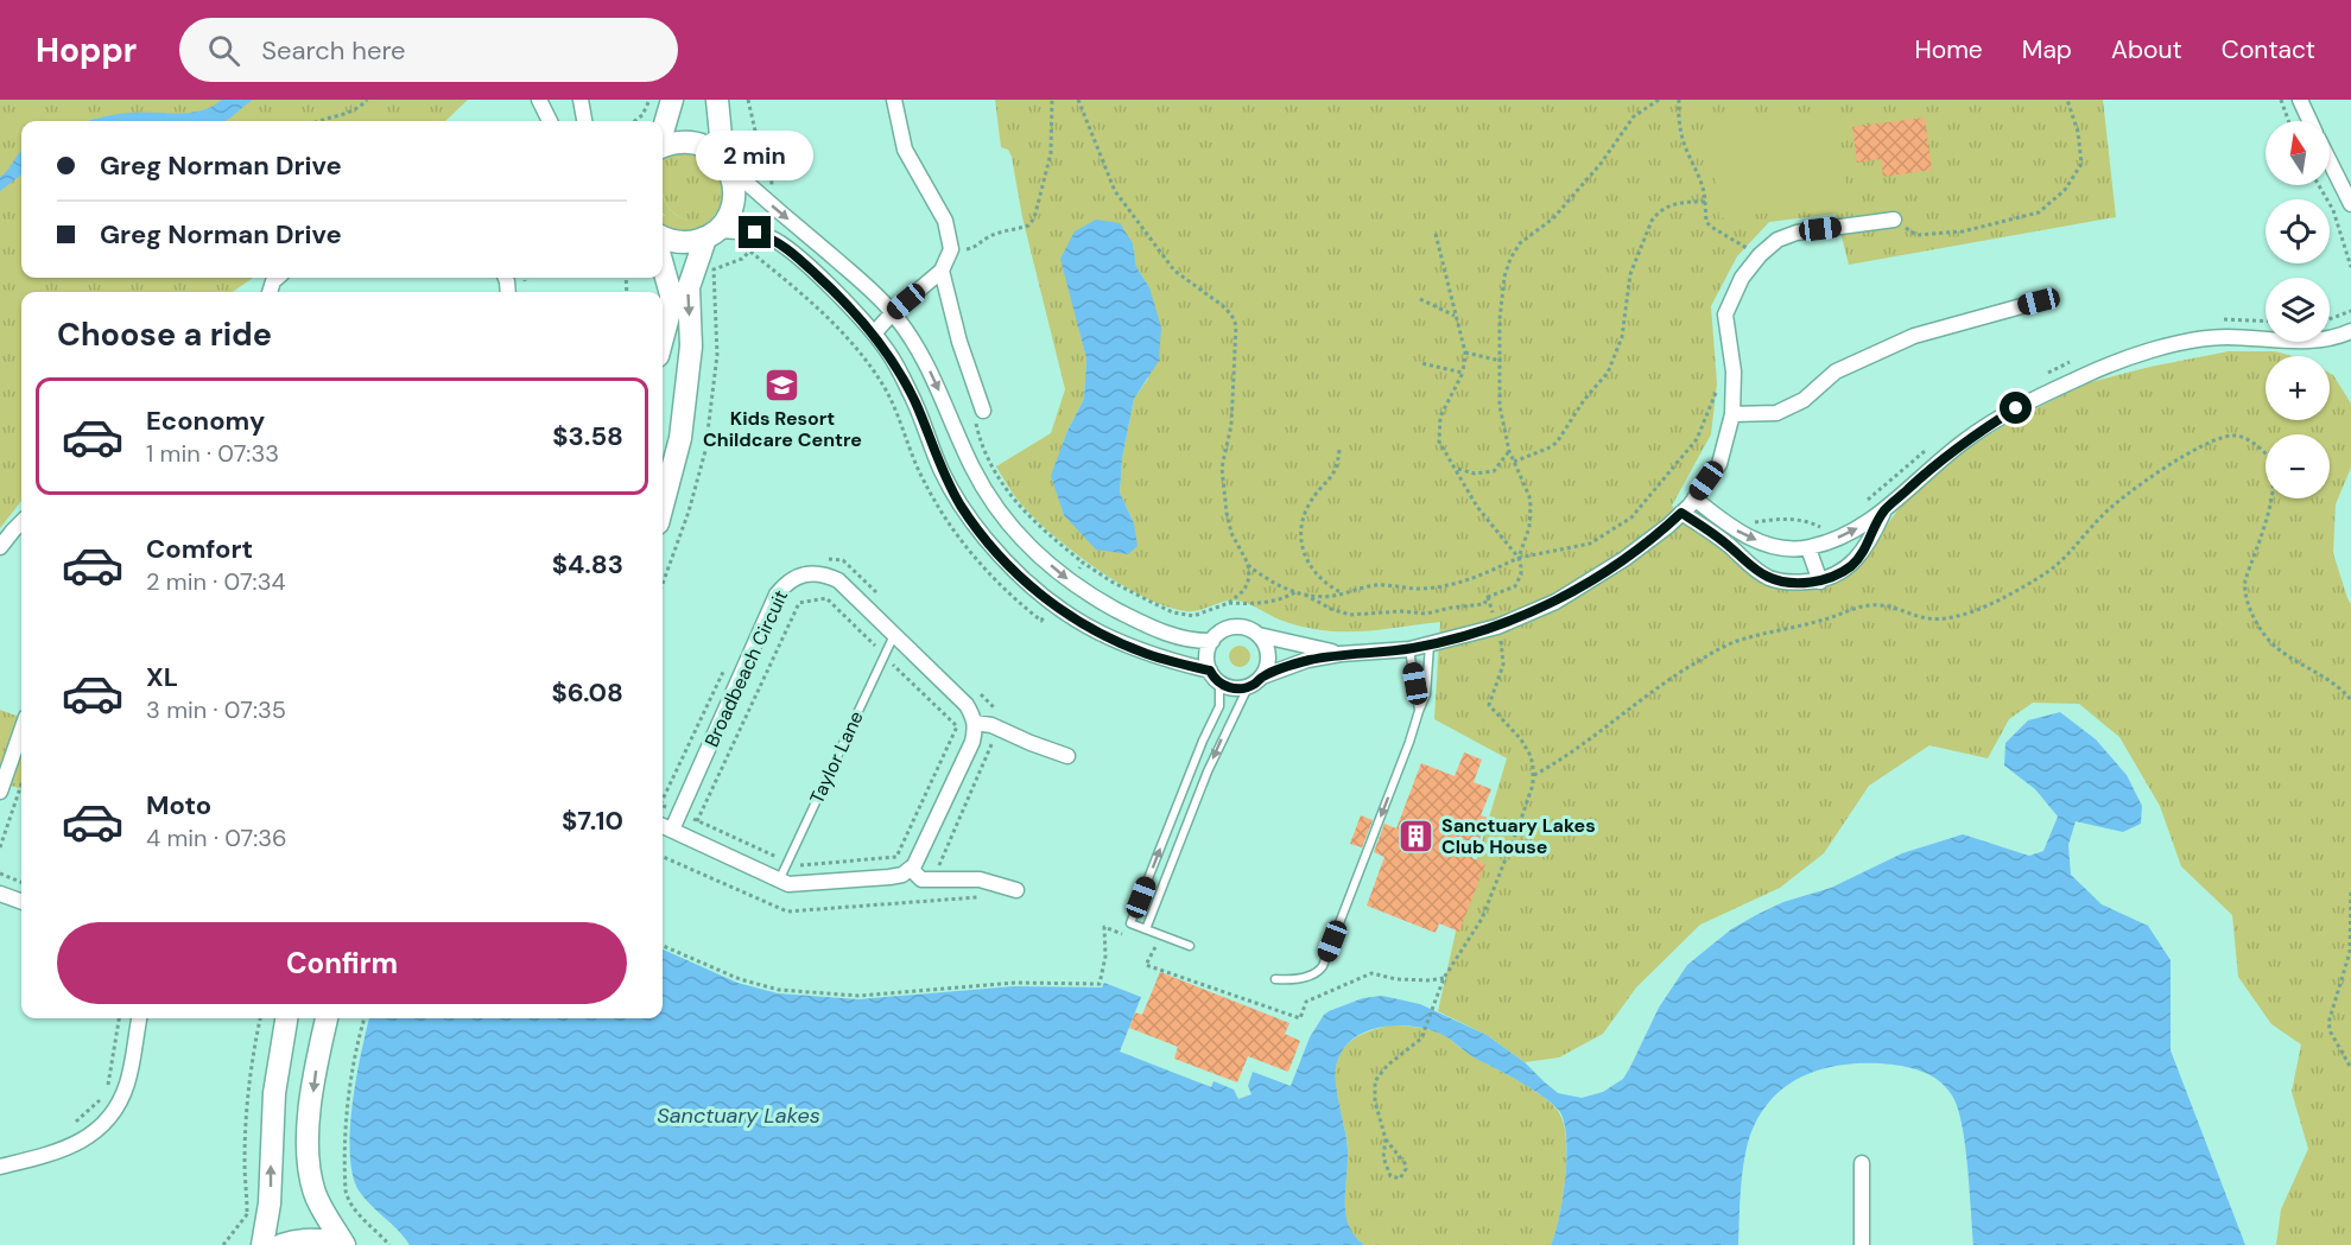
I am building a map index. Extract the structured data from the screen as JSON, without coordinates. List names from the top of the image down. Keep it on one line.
{"streets":{"street":["Broadbeach Circuit"],"lane":["Taylor Lane"]},"crossings":[["Broadbeach Circuit","Taylor Lane"]],"water":["Sanctuary Lakes"],"places":{"school or university":["Kids Resort Childcare Centre"],"building":["Sanctuary Lakes Club House"]},"north":"top","page":{"header":"Hoppr","search":"Search here","nav":["Home","Map","About","Contact"],"map_buttons":["+","−"],"banner":["Greg Norman Drive","Greg Norman Drive"],"bubble":"2 min","heading":"Choose a ride","list":[{"name":"Economy","note":"1 min · 07:33","value":"$3.58"},{"name":"Comfort","note":"2 min · 07:34","value":"$4.83"},{"name":"XL","note":"3 min · 07:35","value":"$6.08"},{"name":"Moto","note":"4 min · 07:36","value":"$7.10"}],"buttons":"Confirm"}}
